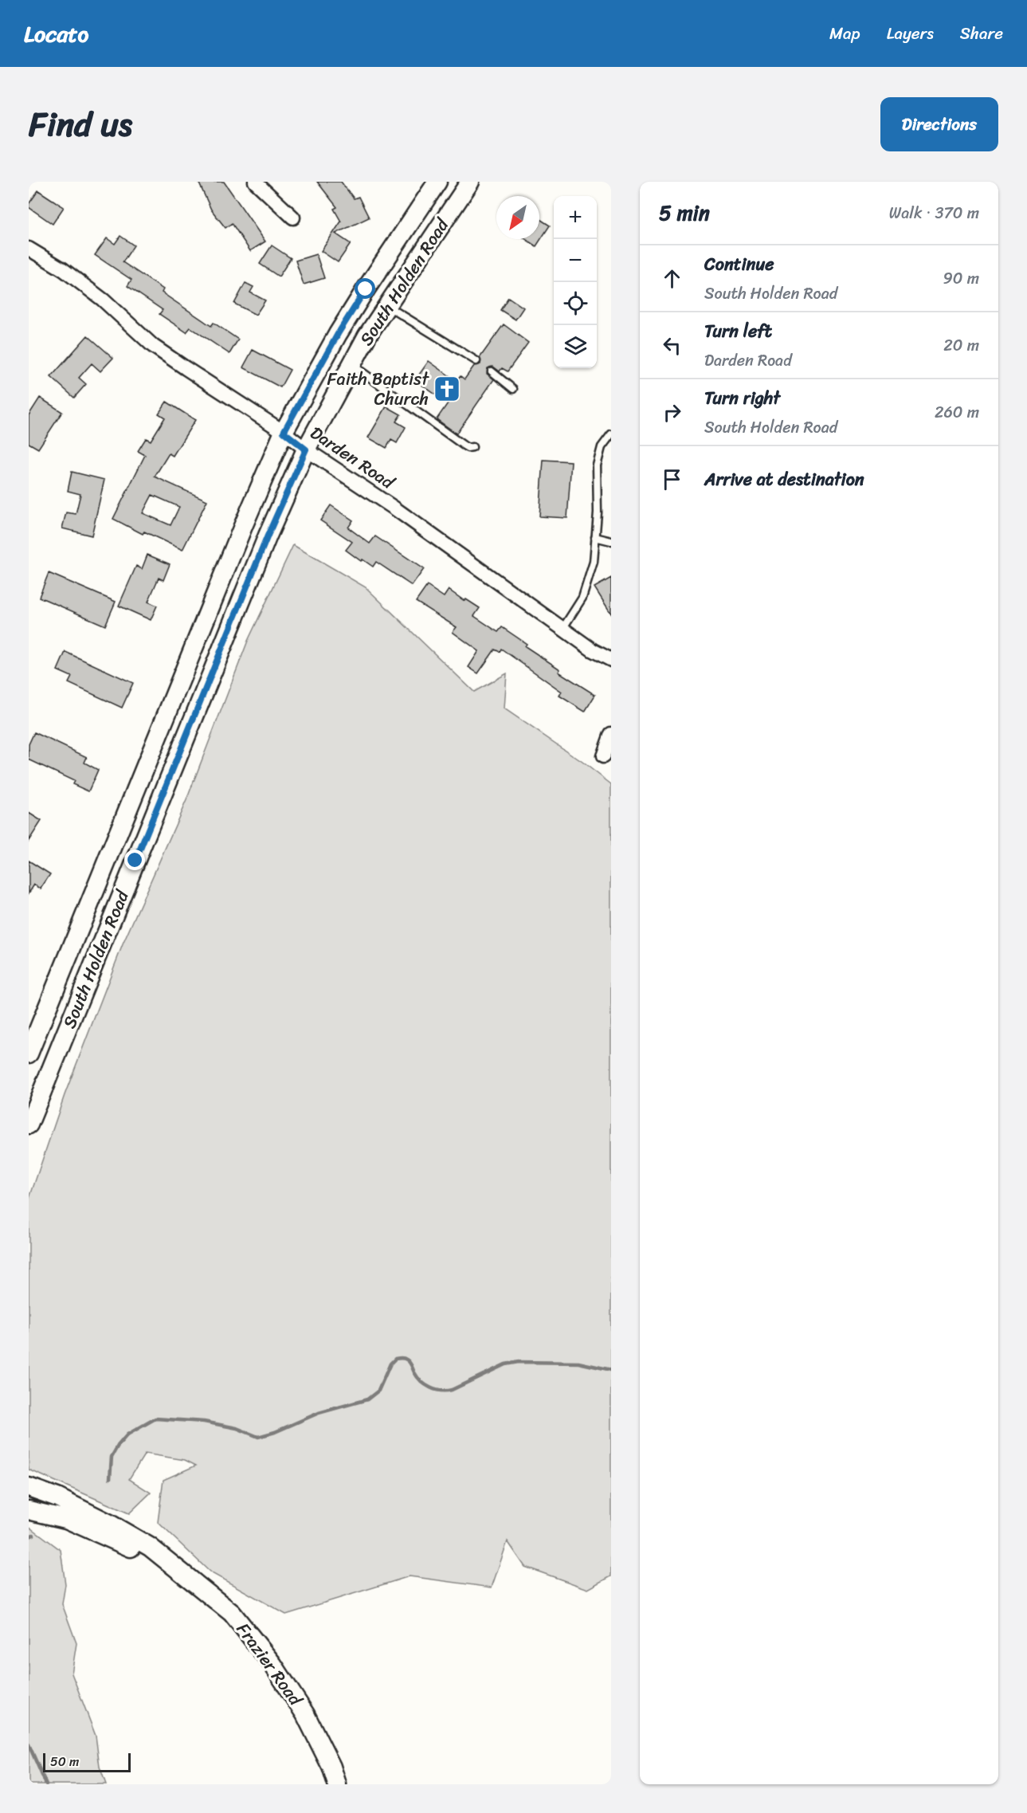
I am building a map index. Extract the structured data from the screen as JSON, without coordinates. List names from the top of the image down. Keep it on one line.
{"streets":{"main road":["South Holden Road","Frazier Road"],"street":["Darden Road"]},"crossings":[["South Holden Road","Darden Road"]],"places":{"church":["Faith Baptist Church"]},"scale_bar":"50 m","north":"bottom left","page":{"header":"Locato","nav":["Map","Layers","Share"],"title":"Find us","buttons":"Directions","heading":["5 min","Walk · 370 m"],"map_buttons":["+","−"],"list":[["Continue","South Holden Road","90 m"],["Turn left","Darden Road","20 m"],["Turn right","South Holden Road","260 m"],"Arrive at destination"],"scale":"50 m"}}
